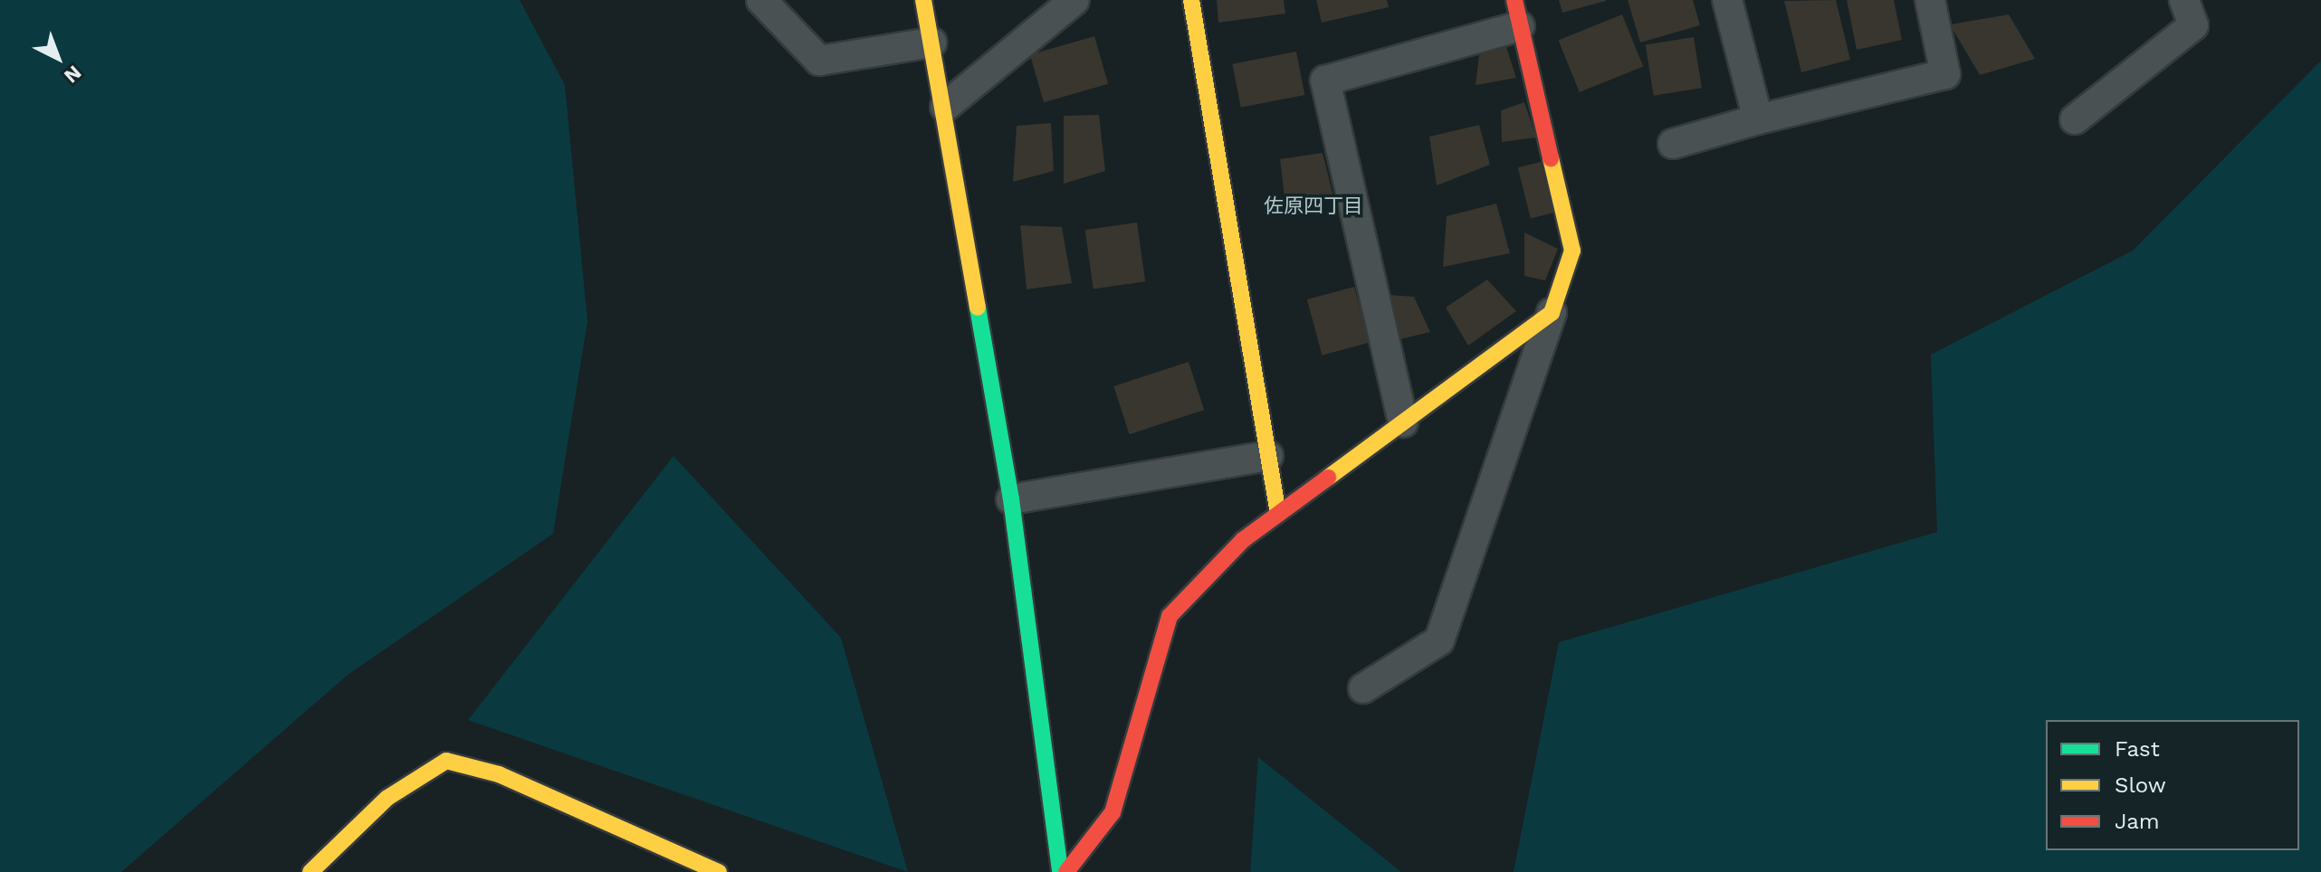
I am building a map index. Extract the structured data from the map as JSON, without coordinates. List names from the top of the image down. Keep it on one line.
{"districts":["佐原四丁目"],"legend":["Fast","Slow","Jam"],"north":"bottom right"}
